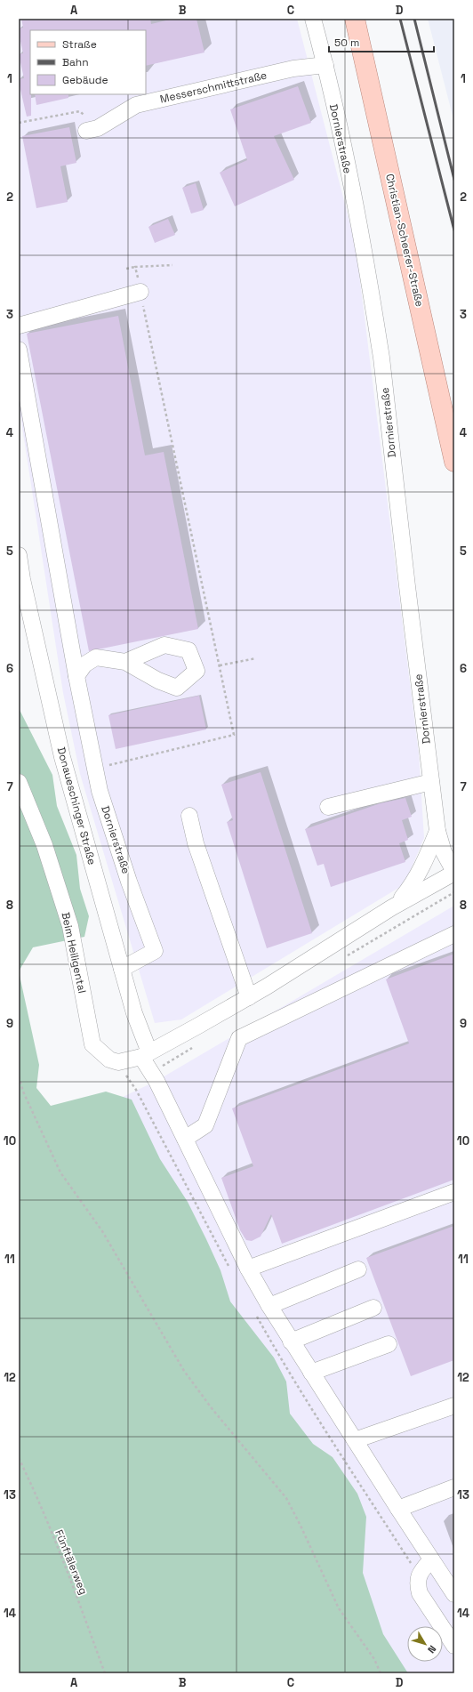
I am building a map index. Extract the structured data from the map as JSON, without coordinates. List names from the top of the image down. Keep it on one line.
{"streets":{"main road":["Christian-Scheerer-Straße"],"street":["Messerschmittstraße","Dornierstraße","Donaueschinger Straße","Beim Heiligental"],"path":["Fünftälerweg"]},"crossings":[["Messerschmittstraße","Dornierstraße"],["Dornierstraße","Donaueschinger Straße"],["Dornierstraße","Beim Heiligental"],["Donaueschinger Straße","Beim Heiligental"]],"legend":["Straße","Bahn","Gebäude"],"scale_bar":"50 m","north":"bottom right","grid":{"columns":["A","B","C","D"],"rows":["1","2","3","4","5","6","7","8","9","10","11","12","13","14"]}}
